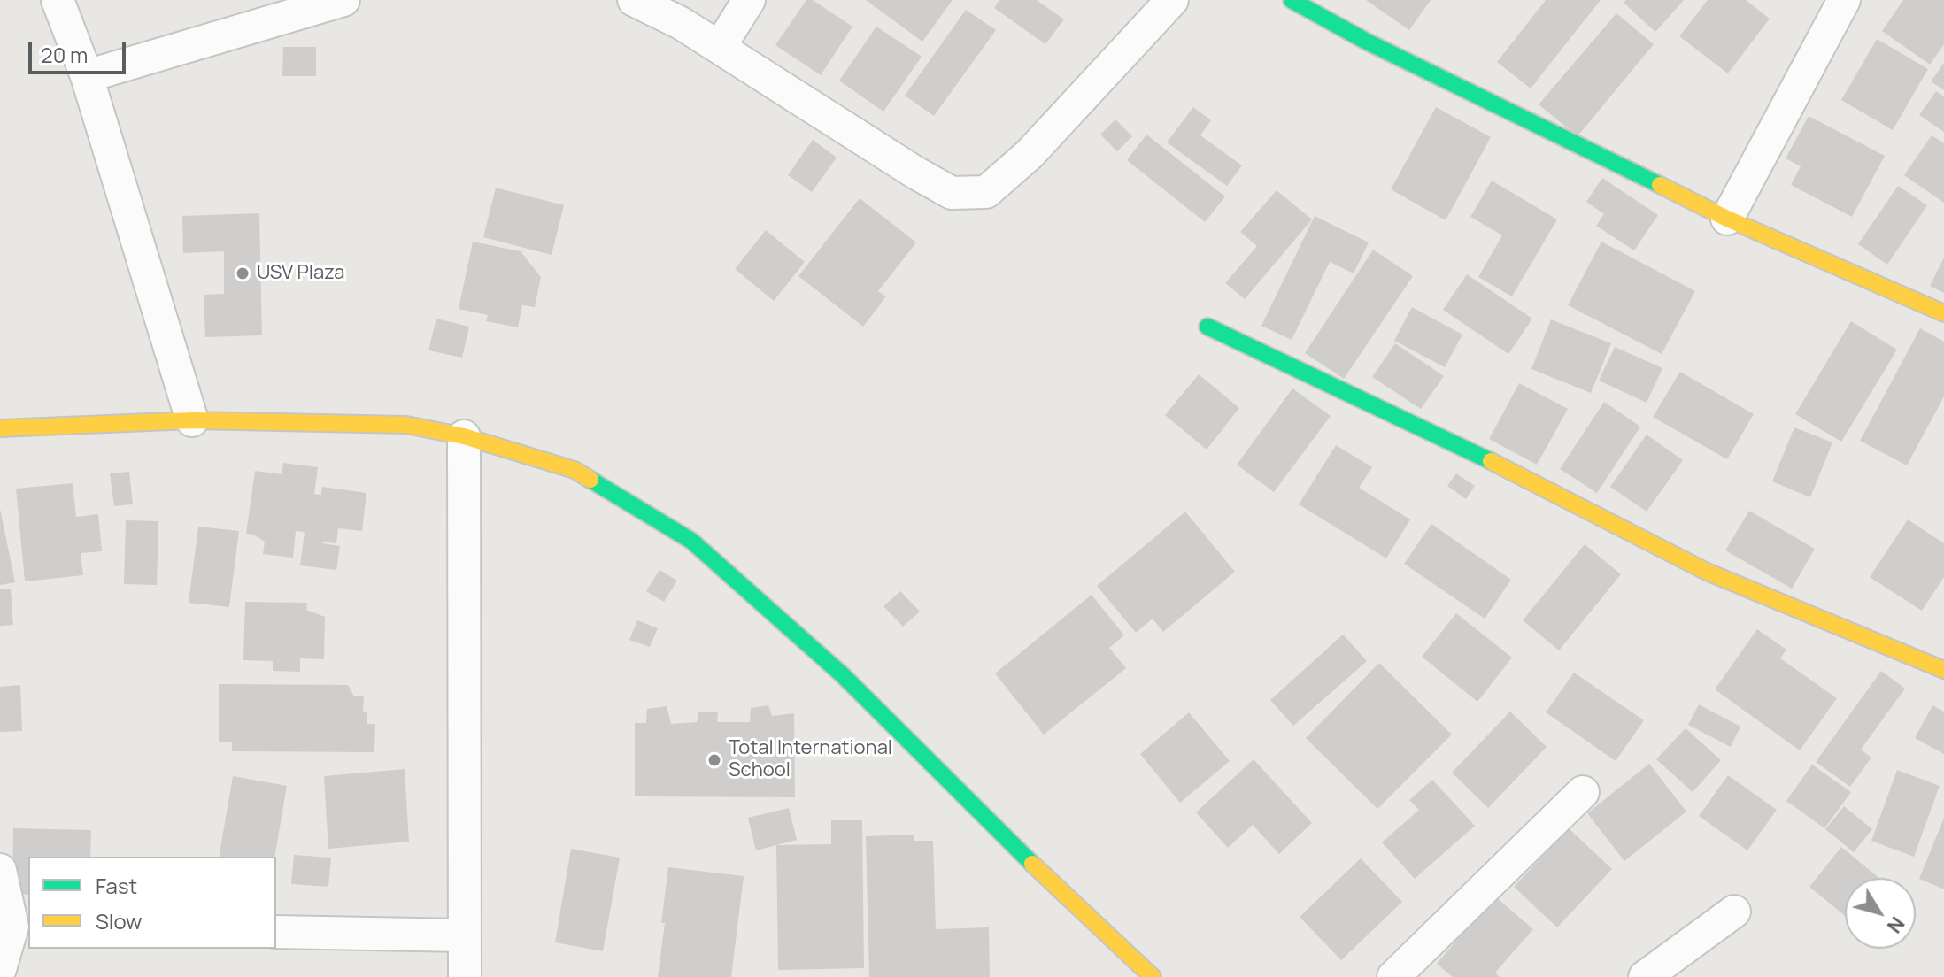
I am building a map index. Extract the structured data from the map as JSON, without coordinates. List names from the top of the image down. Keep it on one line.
{"places":["USV Plaza","Total International School"],"legend":["Fast","Slow"],"scale_bar":"20 m","north":"bottom right"}
